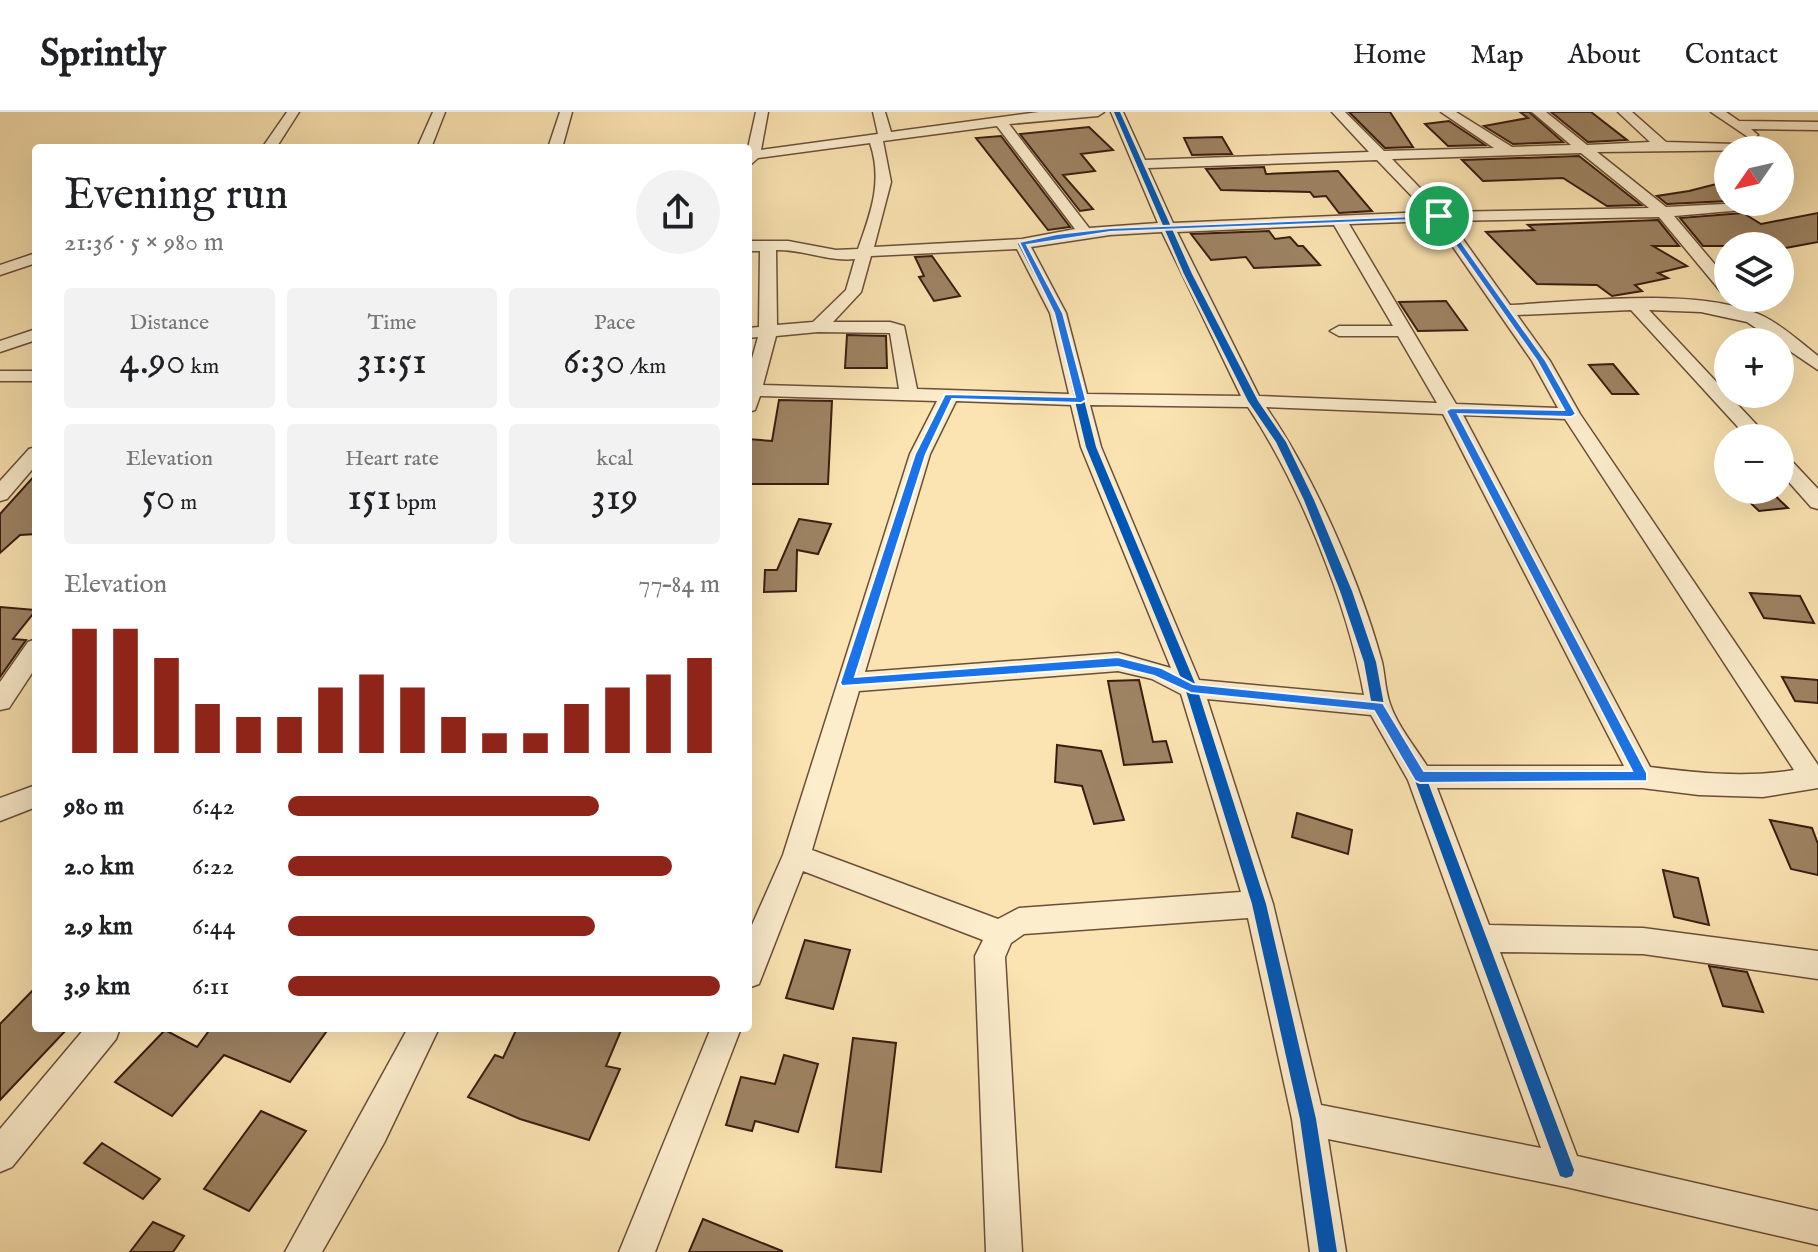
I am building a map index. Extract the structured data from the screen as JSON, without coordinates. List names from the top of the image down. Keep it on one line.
{"north":"bottom left","page":{"header":"Sprintly","nav":["Home","Map","About","Contact"],"map_buttons":["+","−"],"heading":["Evening run","21:36 · 5 × 980 m"],"stats":[["Distance","4.90 km"],["Time","31:51"],["Pace","6:30 /km"],["Elevation","50 m"],["Heart rate","151 bpm"],["kcal","319"]],"chart":["Elevation","77–84 m"],"list":[{"name":"980 m","note":"6:42"},{"name":"2.0 km","note":"6:22"},{"name":"2.9 km","note":"6:44"},{"name":"3.9 km","note":"6:11"}]}}
